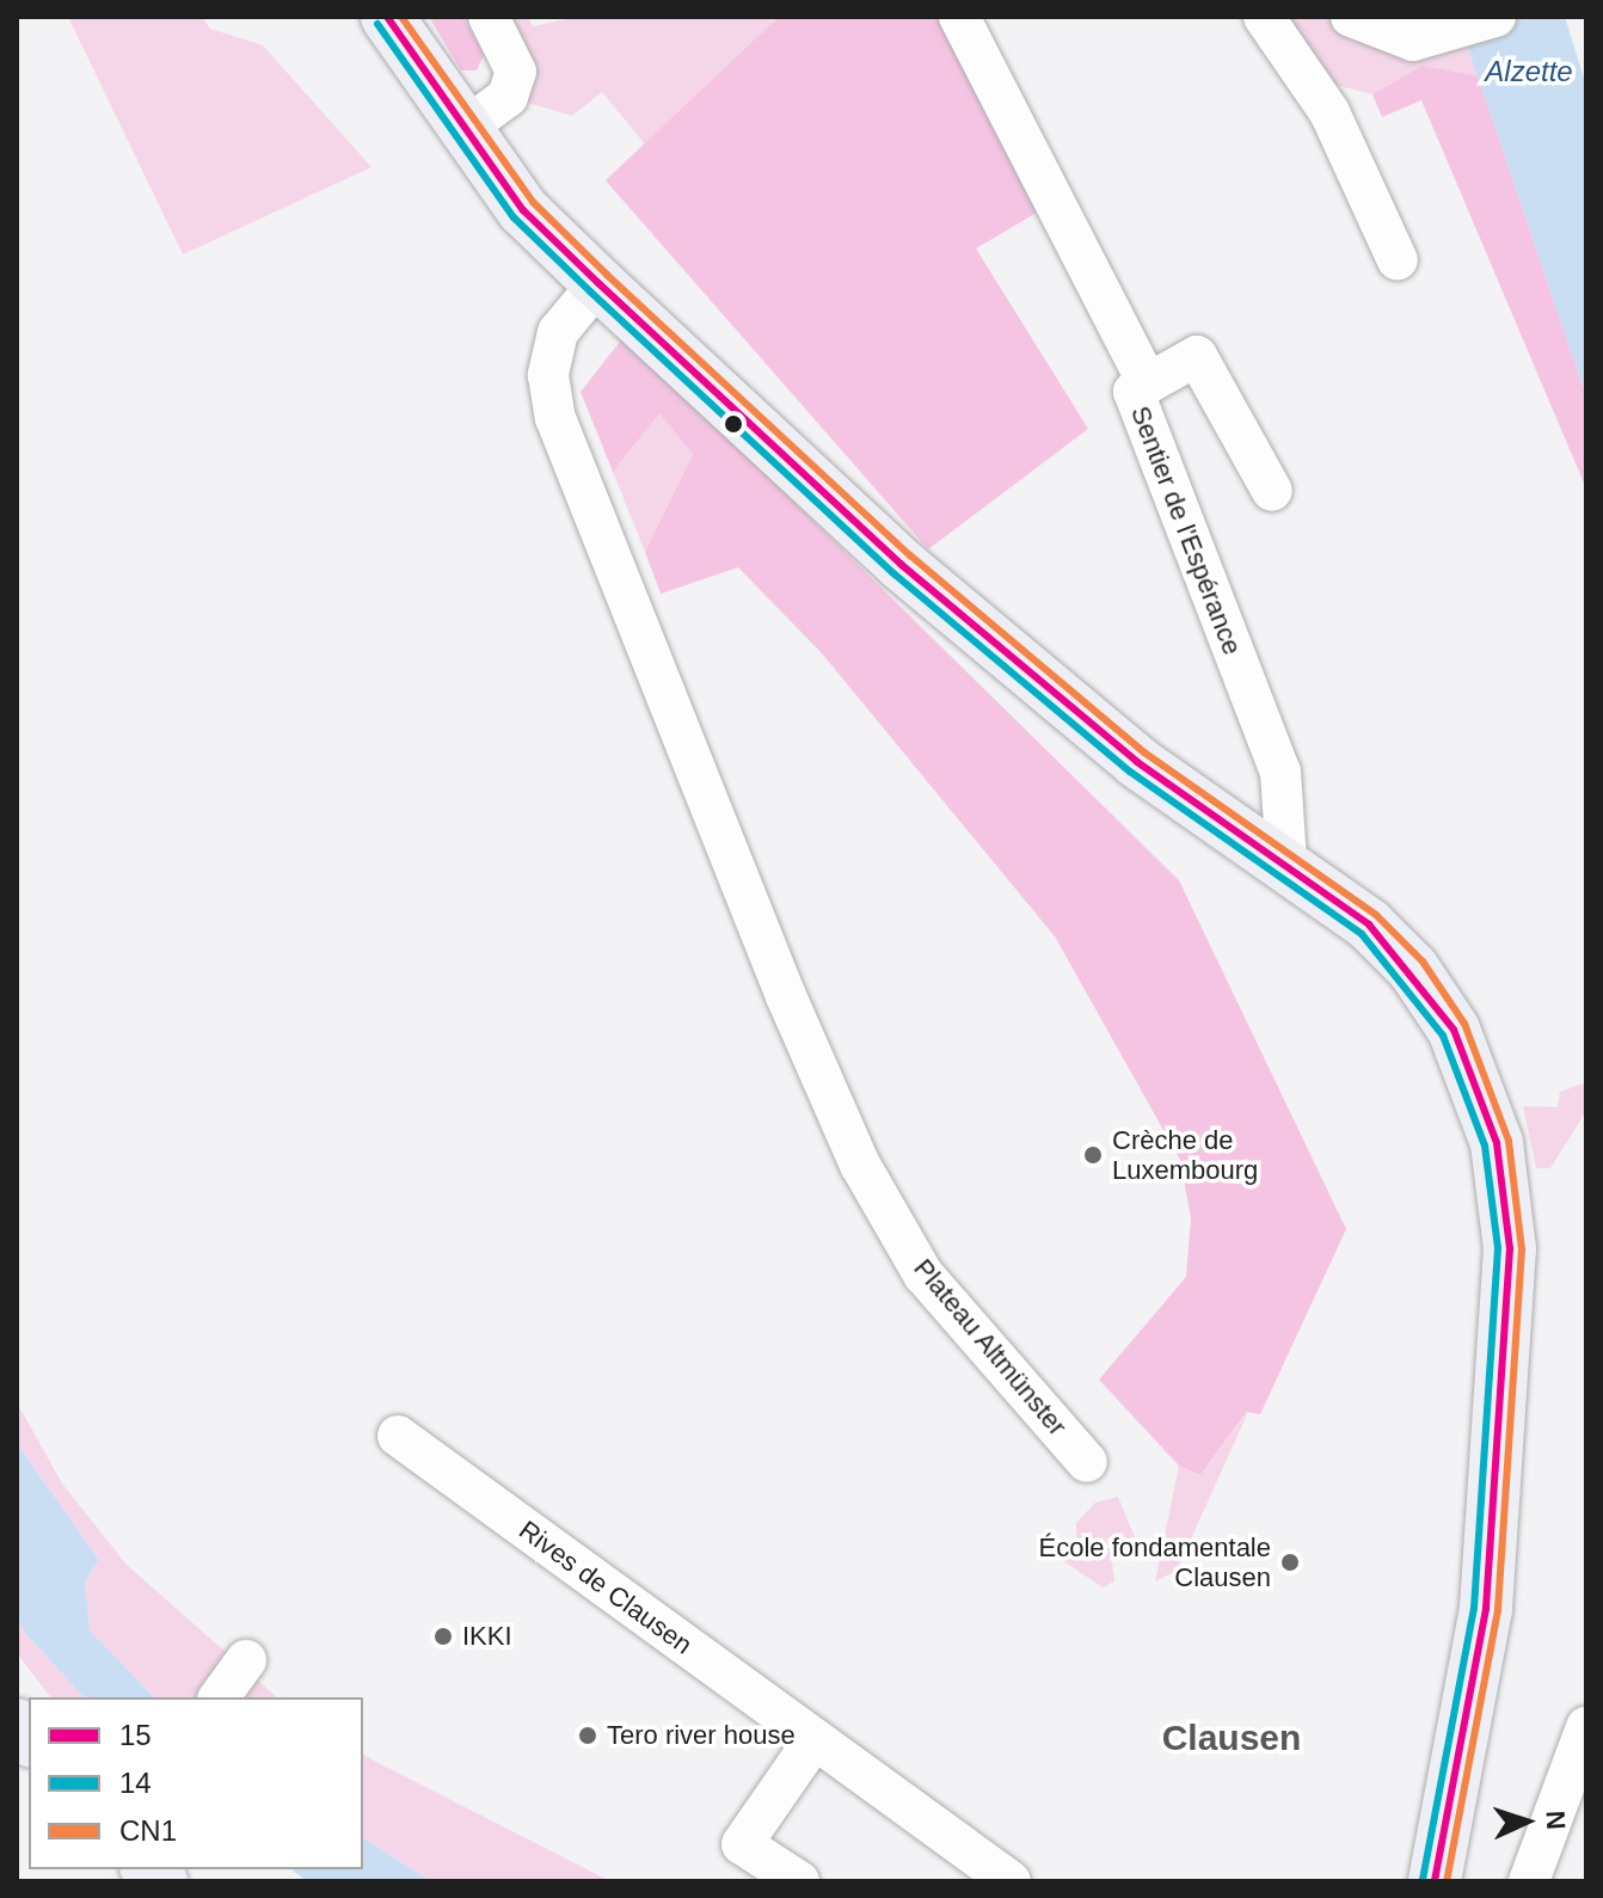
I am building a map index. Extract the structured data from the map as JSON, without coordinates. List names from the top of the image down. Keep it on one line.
{"streets":{"street":["Sentier de l'Espérance","Plateau Altmünster","Rives de Clausen"]},"districts":["Clausen"],"water":["Alzette"],"places":["Crèche de Luxembourg","École fondamentale Clausen","IKKI","Tero river house"],"lines":["transit line 15","transit line CN1","transit line 14"],"legend":["15","14","CN1"],"north":"right"}
